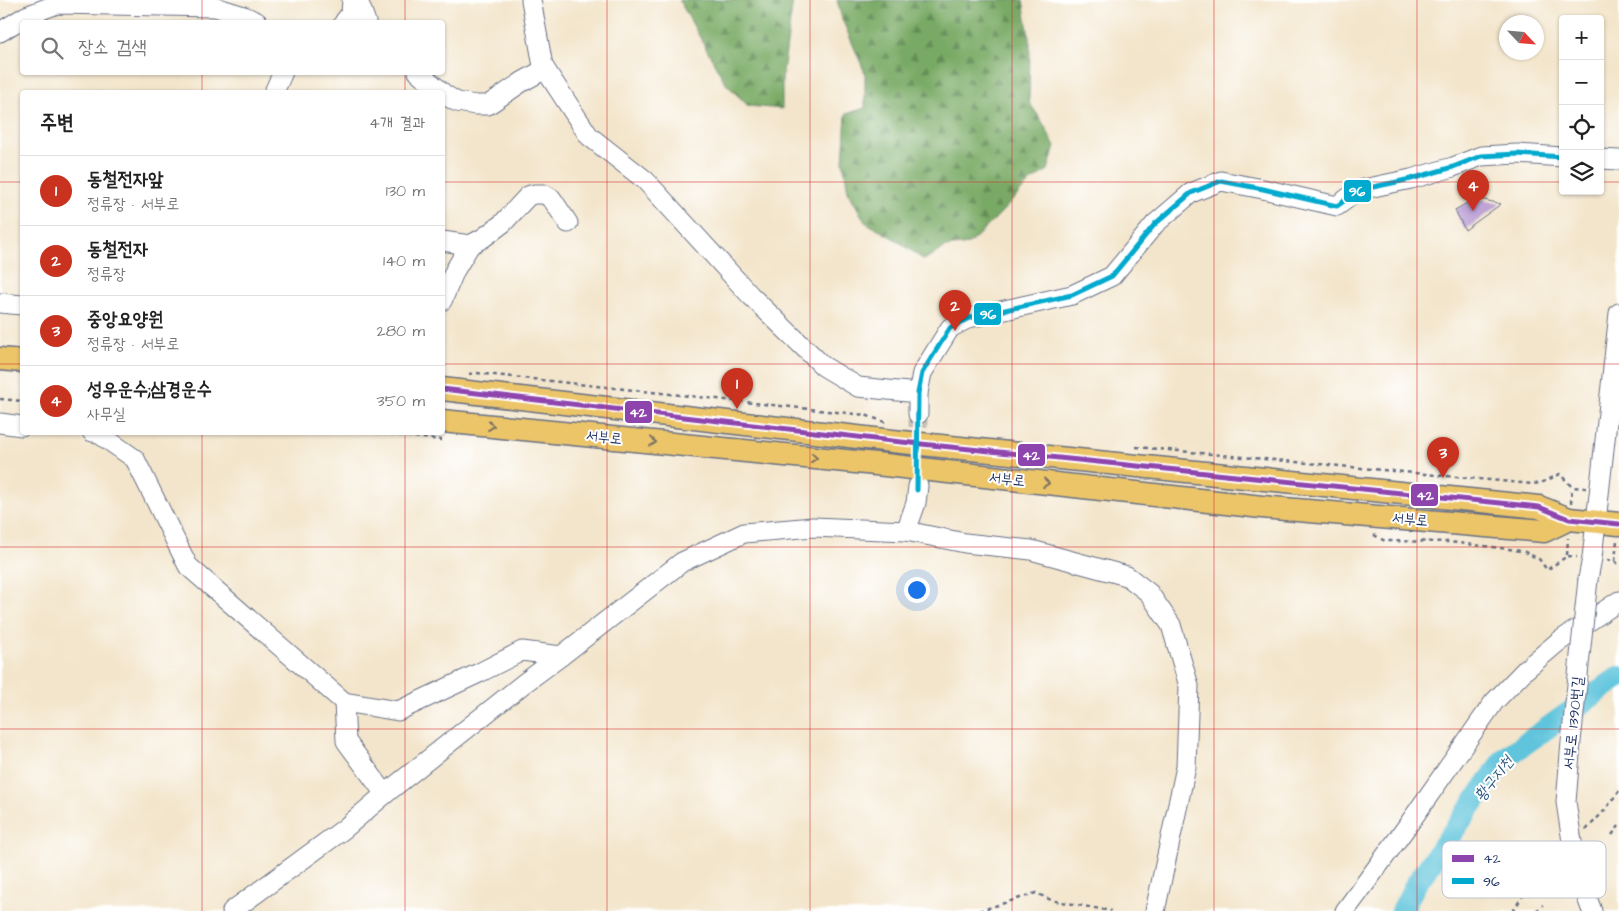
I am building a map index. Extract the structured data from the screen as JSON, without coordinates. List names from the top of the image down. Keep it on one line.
{"streets":{"main road":["서부로"],"street":["서부로 1390번길"]},"crossings":[["서부로","서부로 1390번길"]],"water":["황구지천"],"lines":["transit line 96","transit line 42"],"legend":["42","96"],"north":"bottom right","page":{"map_buttons":["+","−"],"search":"장소 검색","heading":["주변","4개 결과"],"list":[{"mark":"1","name":"동철전자앞","note":"정류장 · 서부로","value":"130 m"},{"mark":"2","name":"동철전자","note":"정류장","value":"140 m"},{"mark":"3","name":"중앙요양원","note":"정류장 · 서부로","value":"280 m"},{"mark":"4","name":"성우운수;삼경운수","note":"사무실","value":"350 m"}],"pins":["4","2","1","3"]}}
